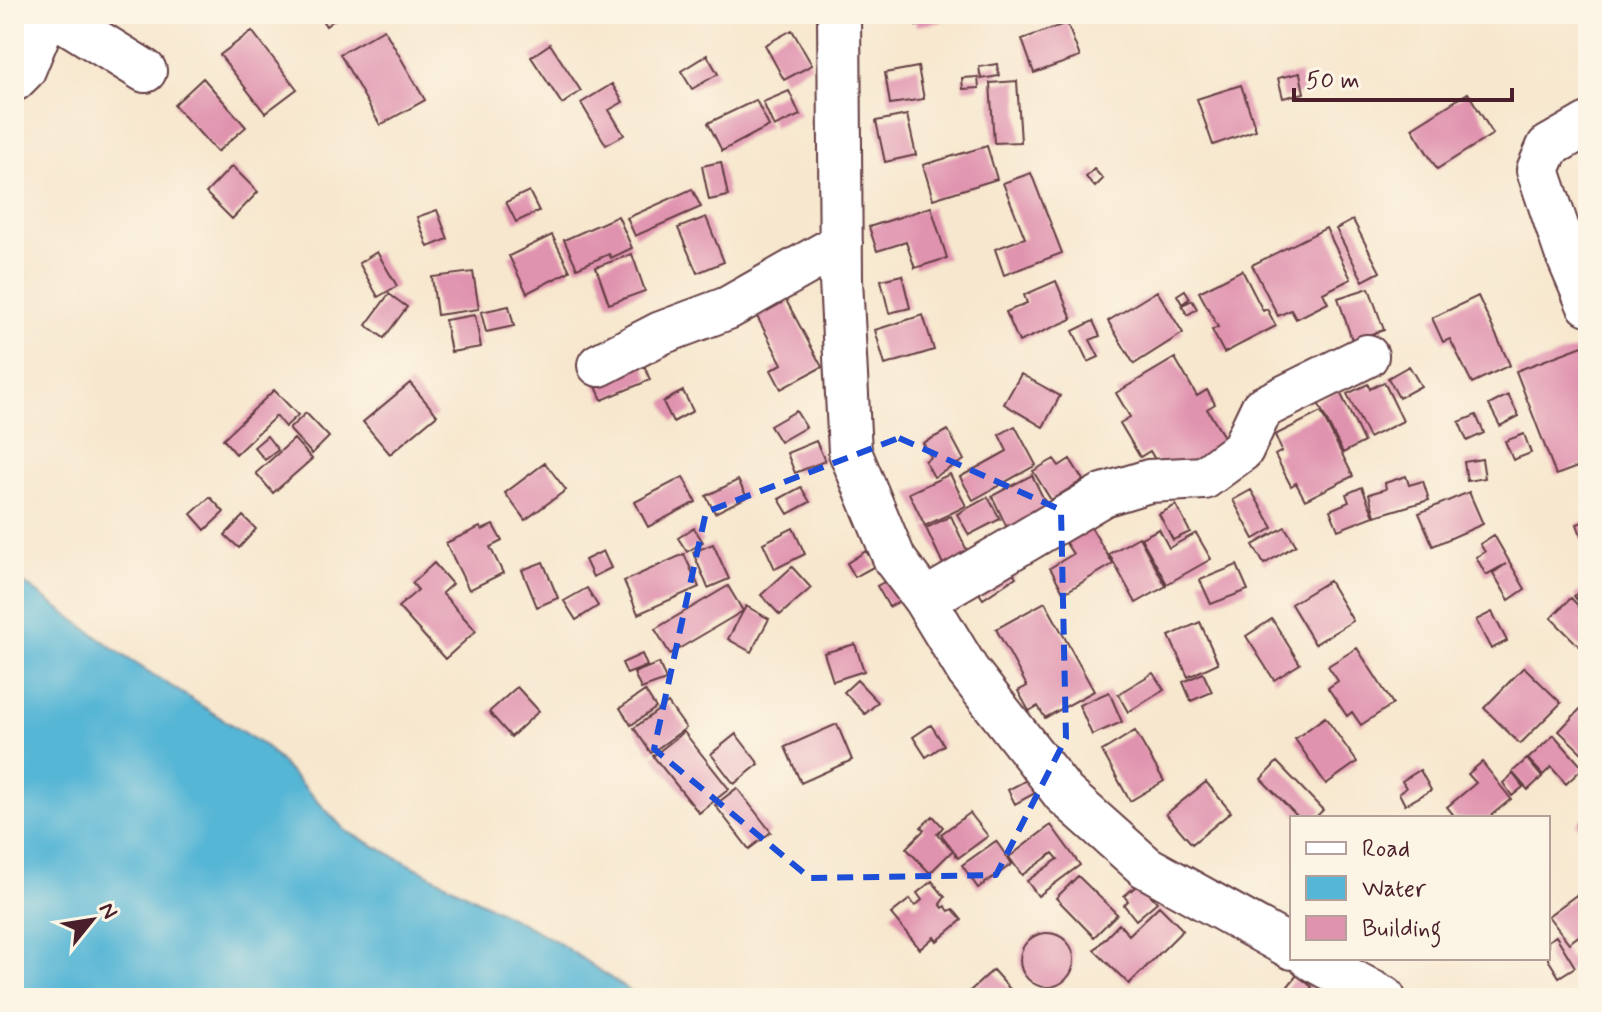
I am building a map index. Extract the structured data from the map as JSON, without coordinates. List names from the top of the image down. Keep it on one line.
{"legend":["Road","Water","Building"],"scale_bar":"50 m","north":"top right"}
